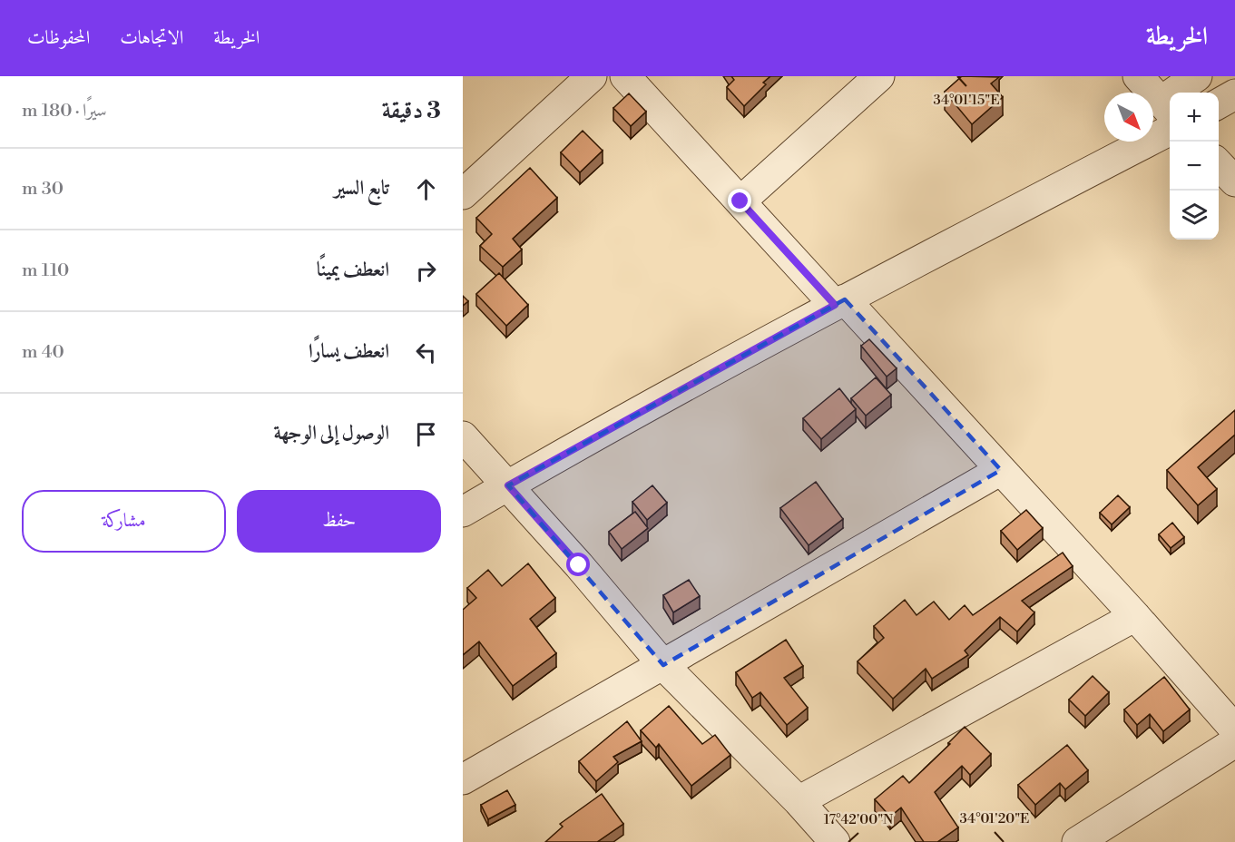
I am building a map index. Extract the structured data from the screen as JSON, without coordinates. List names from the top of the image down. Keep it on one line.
{"north":"bottom right","page":{"header":"الخريطة","nav":["الخريطة","الاتجاهات","المحفوظات"],"heading":["3 دقيقة","سيرًا · 180 m"],"map_buttons":["+","−"],"list":[["تابع السير","30 m"],["انعطف يمينًا","110 m"],["انعطف يسارًا","40 m"],"الوصول إلى الوجهة"],"buttons":["حفظ","مشاركة"]},"coordinates":["34°01'15\"E","34°01'20\"E","17°42'00\"N"]}
